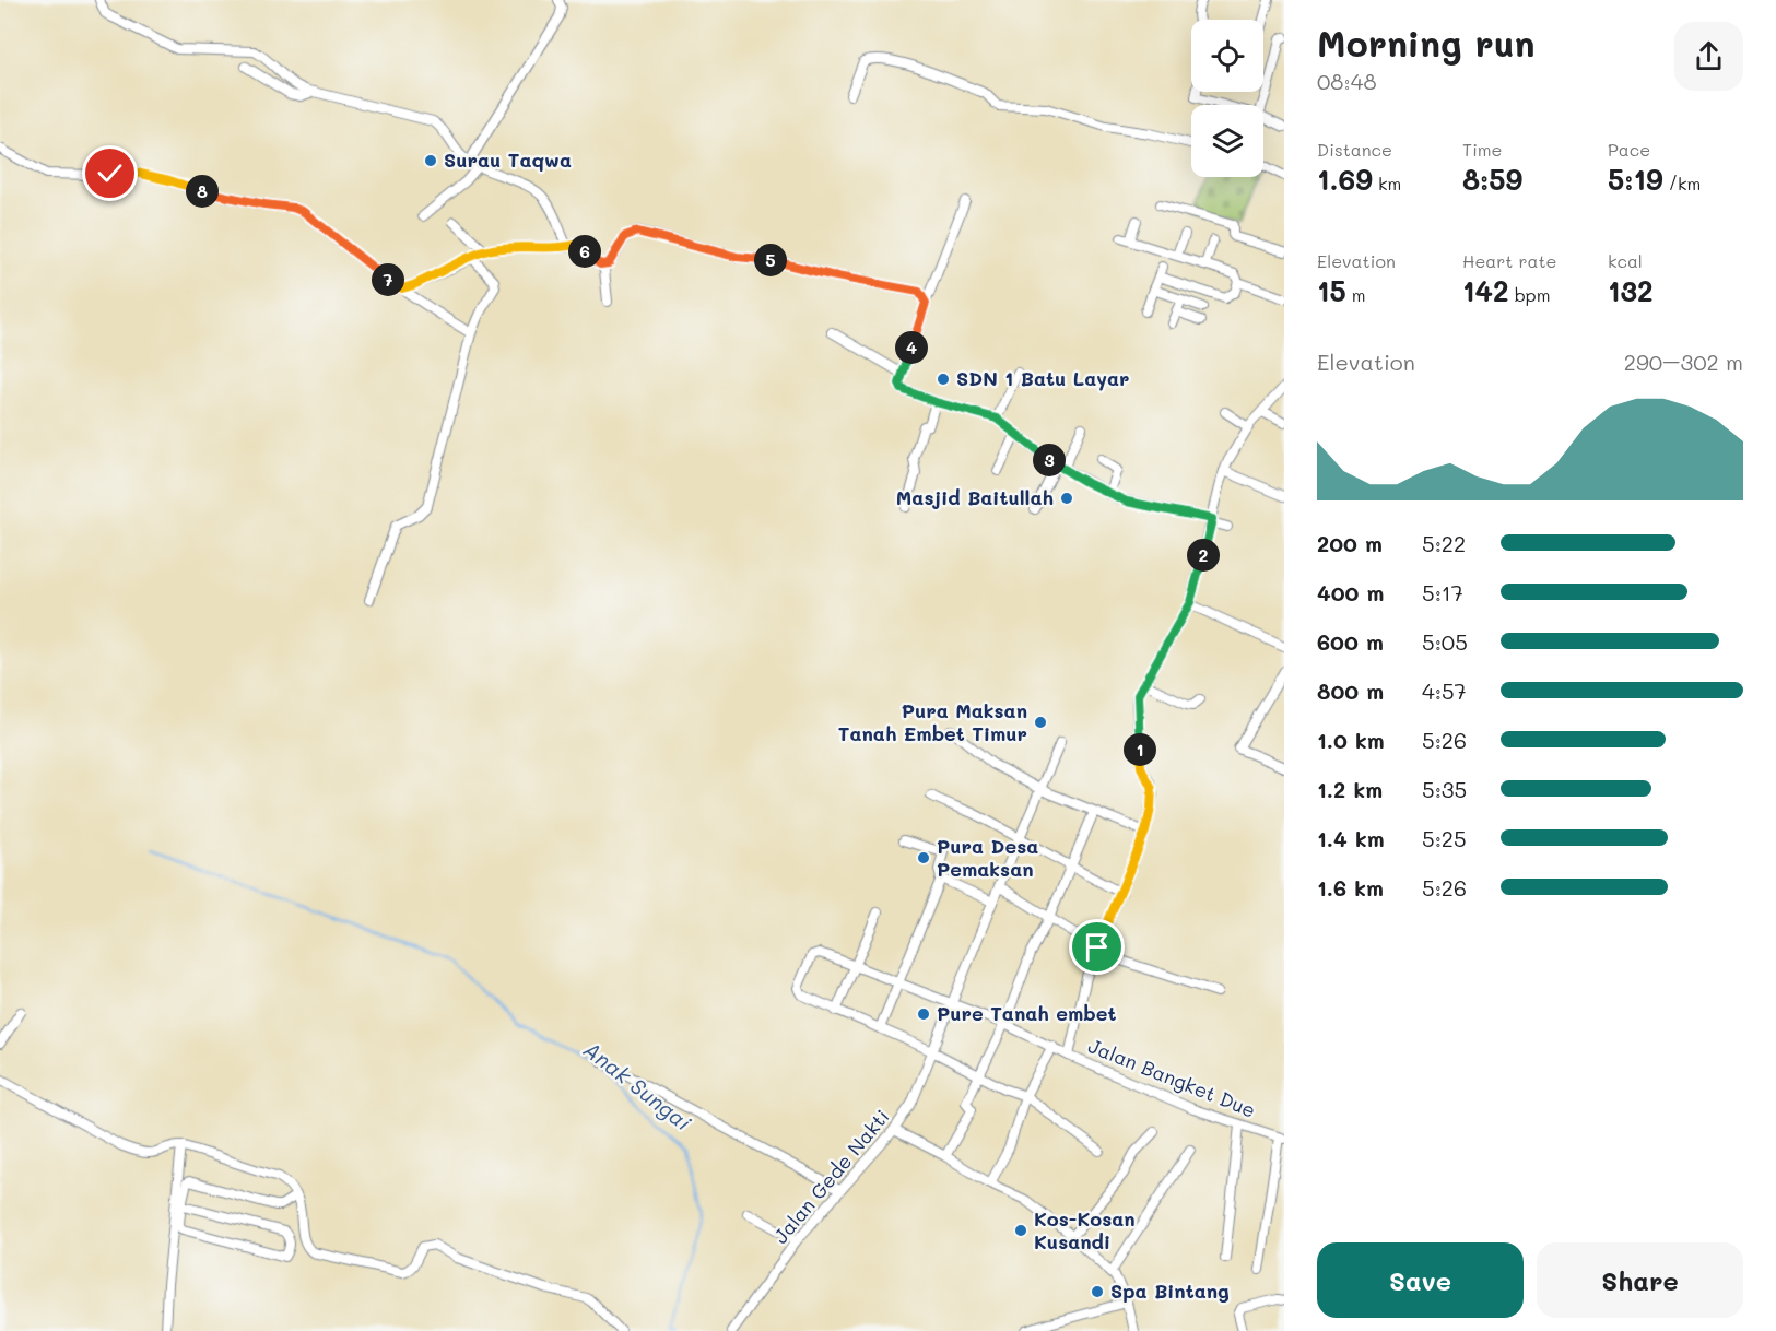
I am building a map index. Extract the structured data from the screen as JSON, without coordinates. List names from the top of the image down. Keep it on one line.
{"streets":{"street":["Jalan Bangket Due","Jalan Gede Nakti"]},"crossings":[["Jalan Bangket Due","Jalan Gede Nakti"]],"water":["Anak Sungai"],"places":["Surau Taqwa","SDN 1 Batu Layar","Masjid Baitullah","Pura Maksan Tanah Embet Timur","Pura Desa Pemaksan","Pure Tanah embet","Kos-Kosan Kusandi","Spa Bintang"],"page":{"heading":["Morning run","08:48"],"stats":[["Distance","1.69 km"],["Time","8:59"],["Pace","5:19 /km"],["Elevation","15 m"],["Heart rate","142 bpm"],["kcal","132"]],"pins":["8","6","5","7","4","3","2","1"],"chart":["Elevation","290–302 m"],"list":[{"name":"200 m","note":"5:22"},{"name":"400 m","note":"5:17"},{"name":"600 m","note":"5:05"},{"name":"800 m","note":"4:57"},{"name":"1.0 km","note":"5:26"},{"name":"1.2 km","note":"5:35"},{"name":"1.4 km","note":"5:25"},{"name":"1.6 km","note":"5:26"}],"buttons":["Save","Share"]}}
